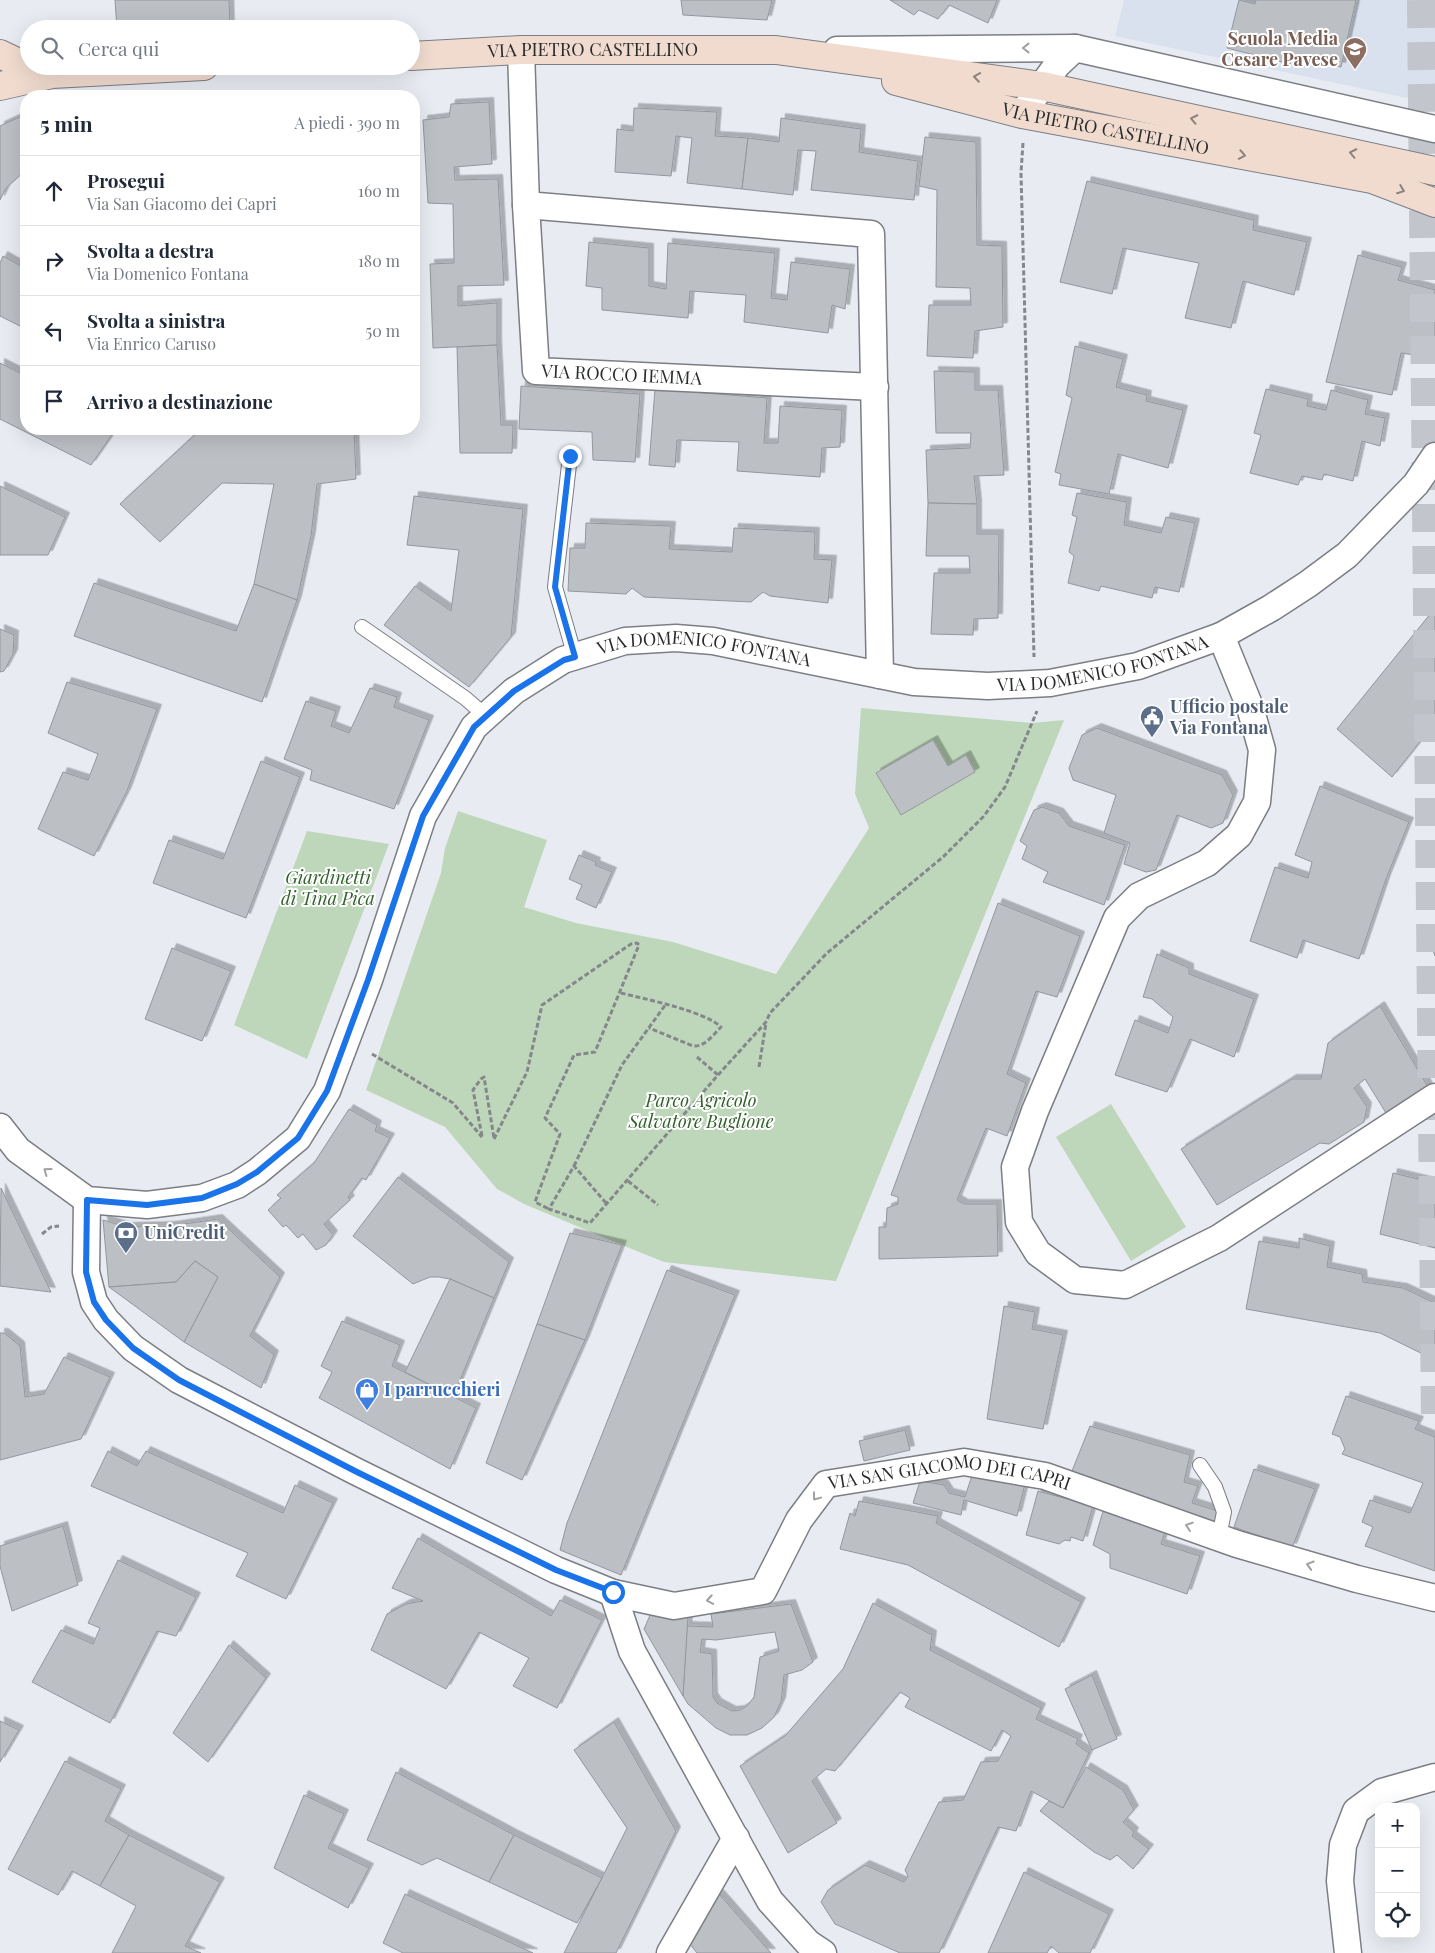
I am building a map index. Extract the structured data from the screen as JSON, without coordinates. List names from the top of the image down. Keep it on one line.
{"streets":{"street":["VIA PIETRO CASTELLINO","VIA ROCCO IEMMA","VIA DOMENICO FONTANA","VIA SAN GIACOMO DEI CAPRI"]},"crossings":[["VIA PIETRO CASTELLINO","VIA ROCCO IEMMA"],["VIA DOMENICO FONTANA","VIA SAN GIACOMO DEI CAPRI"]],"one_way":["VIA SAN GIACOMO DEI CAPRI"],"parks":["Giardinetti di Tina Pica","Parco Agricolo Salvatore Buglione"],"places":{"school or university":["Scuola Media Cesare Pavese"],"public building":["Ufficio postale Via Fontana"],"bank":["UniCredit"],"shop":["I parrucchieri"]},"page":{"search":"Cerca qui","heading":["5 min","A piedi · 390 m"],"list":[["Prosegui","Via San Giacomo dei Capri","160 m"],["Svolta a destra","Via Domenico Fontana","180 m"],["Svolta a sinistra","Via Enrico Caruso","50 m"],"Arrivo a destinazione"],"map_buttons":["+","−"]}}
